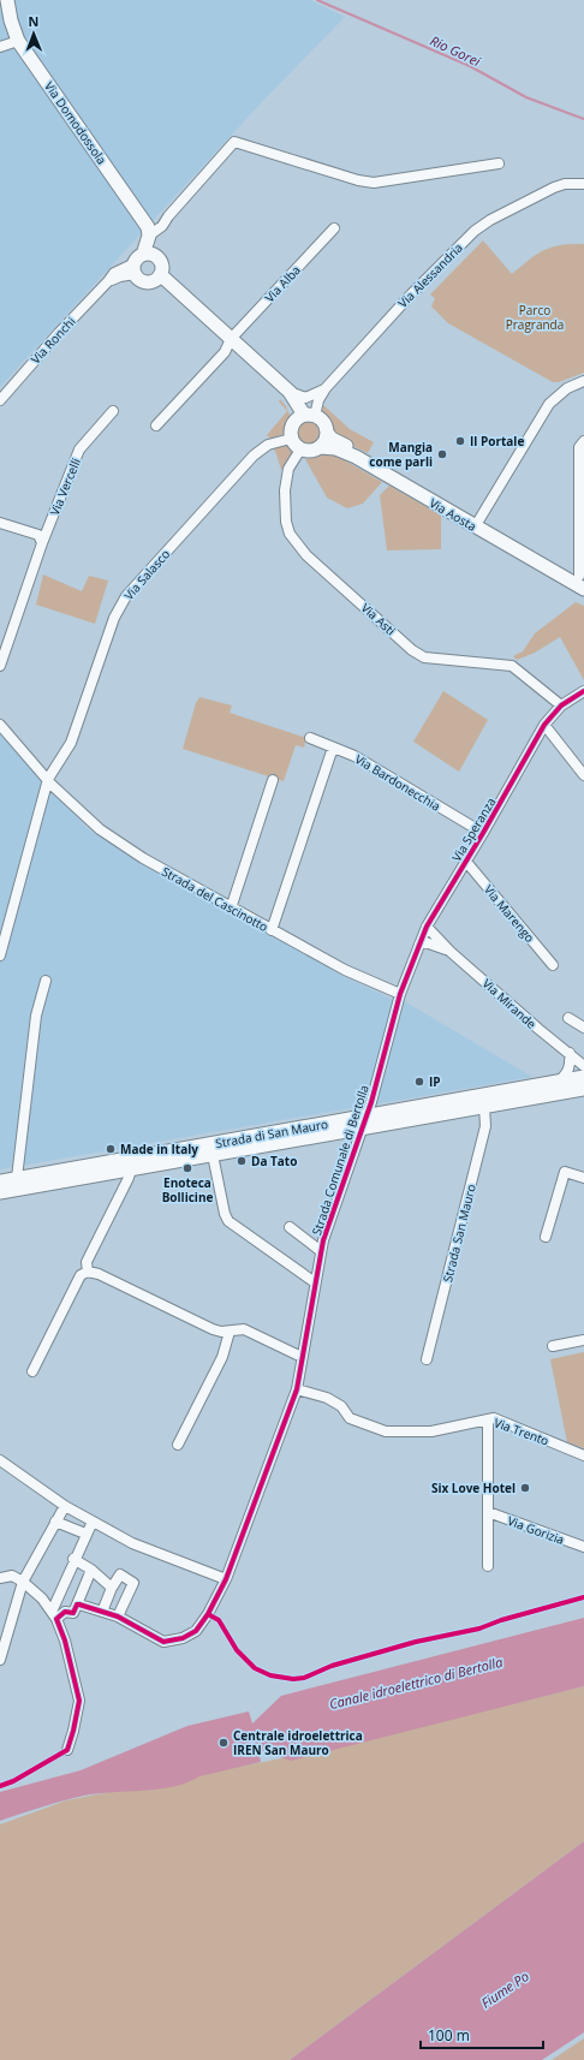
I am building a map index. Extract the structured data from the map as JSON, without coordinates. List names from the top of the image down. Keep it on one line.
{"streets":{"street":["Via Domodossola","Via Alessandria","Via Alba","Via Ronchi","Via Vercelli","Via Aosta","Via Salasco","Via Asti","Via Bardonecchia","Via Speranza","Strada del Cascinotto","Via Marengo","Via Mirande","Strada di San Mauro","Strada Comunale di Bertolla","Strada San Mauro","Via Trento","Via Gorizia"]},"crossings":[["Via Domodossola","Via Ronchi"],["Via Alessandria","Via Aosta"],["Via Alessandria","Via Salasco"],["Via Alessandria","Via Asti"],["Via Aosta","Via Salasco"],["Via Aosta","Via Asti"],["Via Salasco","Via Asti"],["Via Salasco","Strada del Cascinotto"],["Via Asti","Via Speranza"],["Via Bardonecchia","Via Speranza"],["Via Speranza","Strada del Cascinotto"],["Via Speranza","Via Marengo"],["Via Speranza","Via Mirande"],["Via Speranza","Strada Comunale di Bertolla"],["Strada del Cascinotto","Strada Comunale di Bertolla"],["Strada di San Mauro","Strada Comunale di Bertolla"],["Strada di San Mauro","Strada San Mauro"],["Via Trento","Via Gorizia"]],"water":["Rio Gorei","Canale idroelettrico di Bertolla","Fiume Po"],"parks":["Parco Pragranda"],"places":["Il Portale","Mangia come parli","IP","Made in Italy","Da Tato","Enoteca Bollicine","Six Love Hotel","Centrale idroelettrica IREN San Mauro"],"scale_bar":"100 m","north":"top"}
